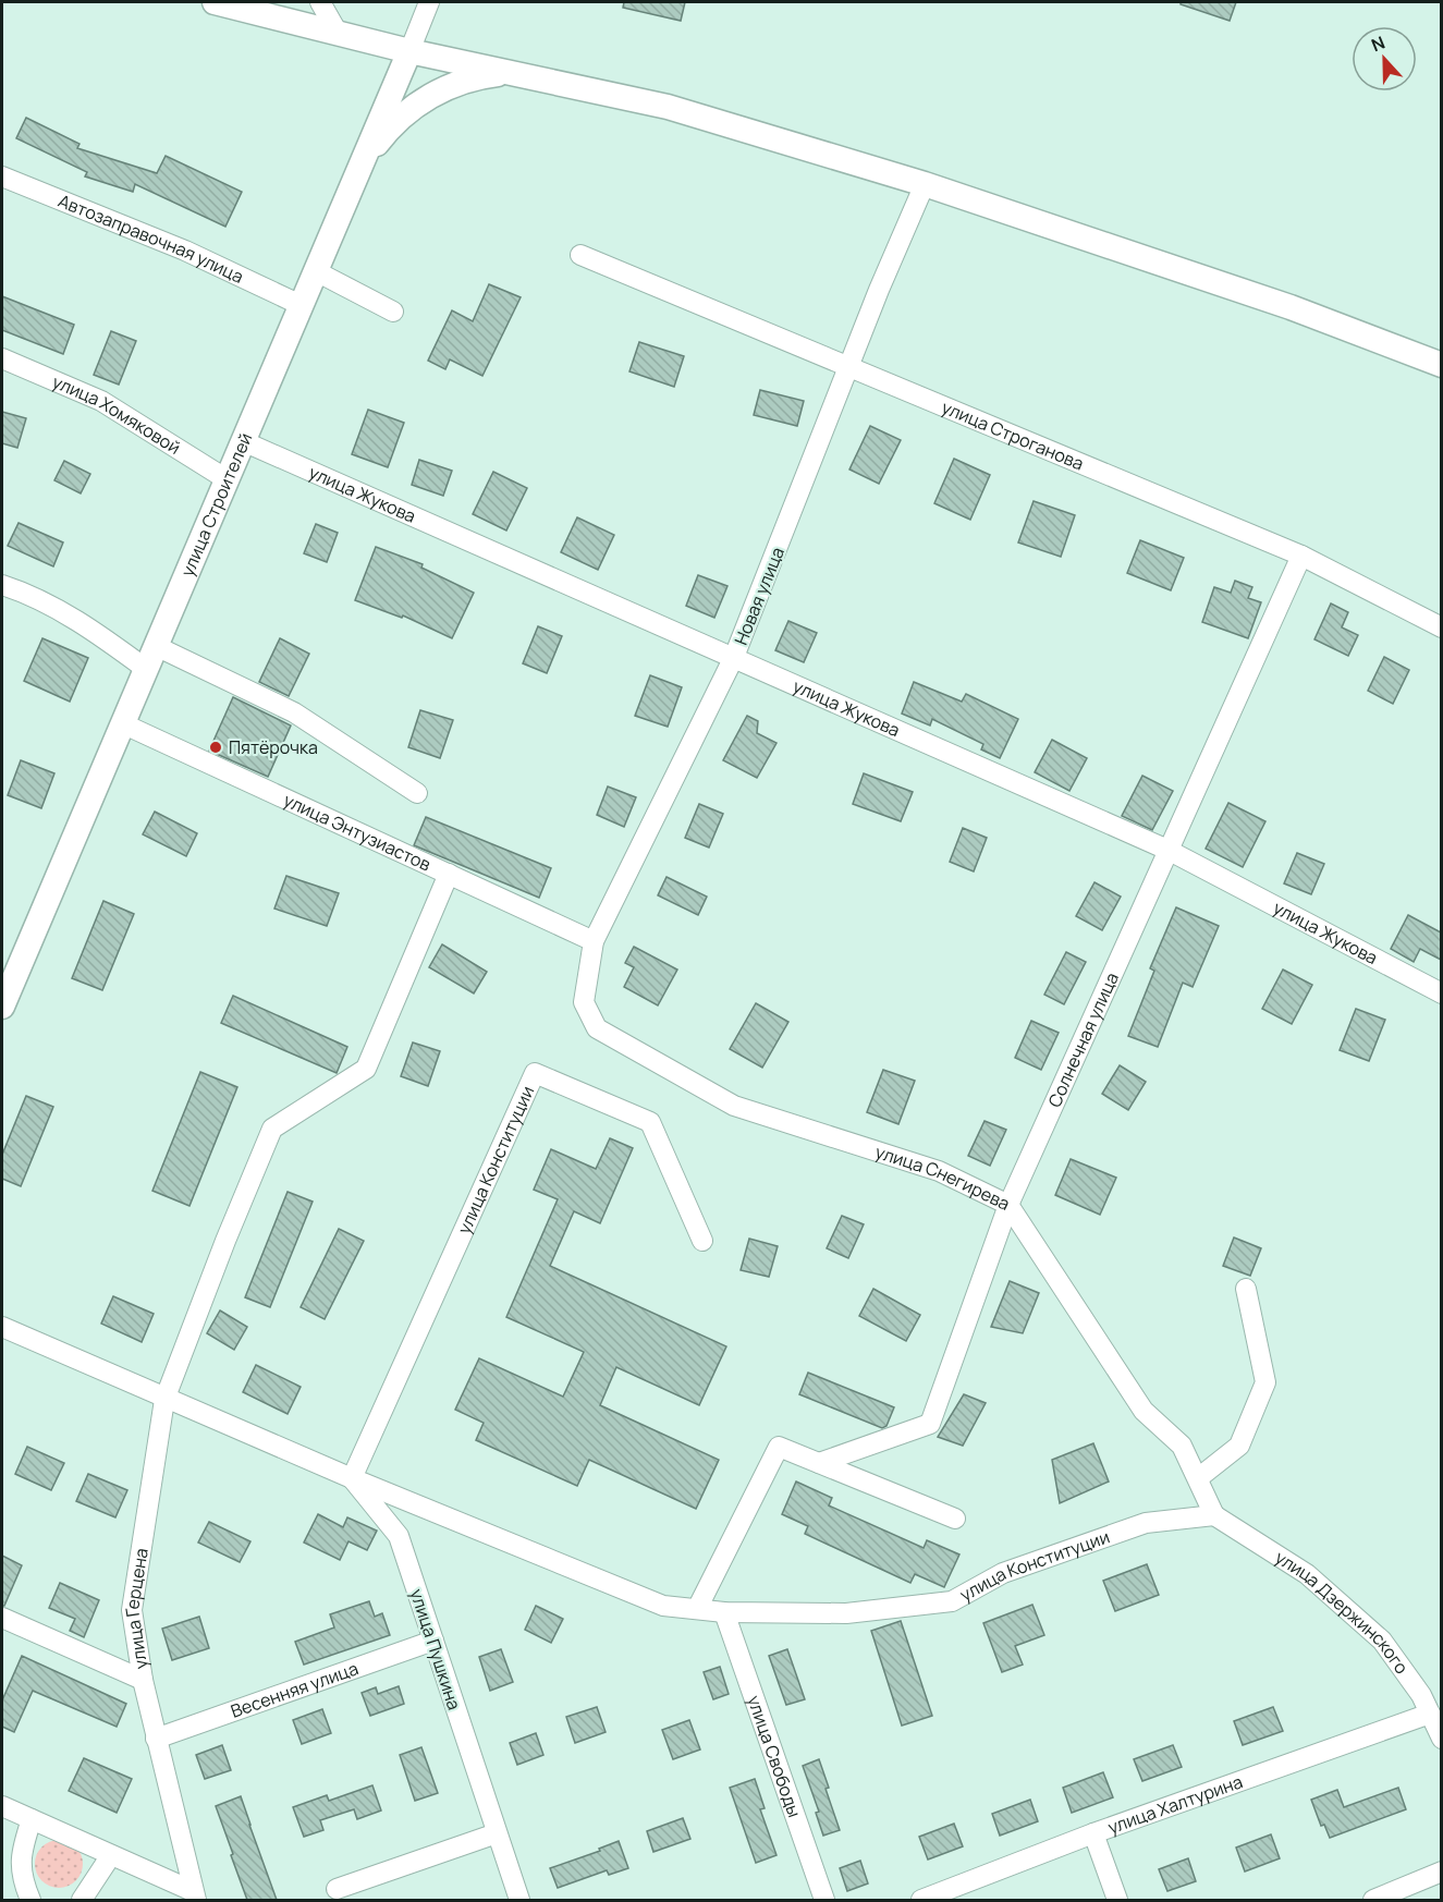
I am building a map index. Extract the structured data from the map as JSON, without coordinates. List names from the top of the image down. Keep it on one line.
{"streets":{"main road":["улица Строителей"],"street":["Автозаправочная улица","улица Хомяковой","улица Строганова","улица Жукова","Новая улица","улица Энтузиастов","Солнечная улица","улица Конституции","улица Снегирева","улица Герцена","улица Дзержинского","улица Пушкина","Весенняя улица","улица Свободы","улица Халтурина"]},"crossings":[["Автозаправочная улица","улица Строителей"],["улица Хомяковой","улица Строителей"],["улица Строганова","Новая улица"],["улица Строганова","Солнечная улица"],["улица Жукова","улица Строителей"],["улица Жукова","Новая улица"],["улица Жукова","Солнечная улица"],["улица Строителей","улица Энтузиастов"],["Новая улица","улица Энтузиастов"],["Новая улица","улица Снегирева"],["Солнечная улица","улица Снегирева"],["улица Конституции","улица Снегирева"],["улица Конституции","улица Герцена"],["улица Конституции","улица Дзержинского"],["улица Конституции","улица Пушкина"],["улица Конституции","улица Свободы"],["улица Снегирева","улица Дзержинского"],["улица Герцена","Весенняя улица"],["улица Дзержинского","улица Халтурина"],["улица Пушкина","Весенняя улица"]],"places":["Пятёрочка"],"north":"top"}
